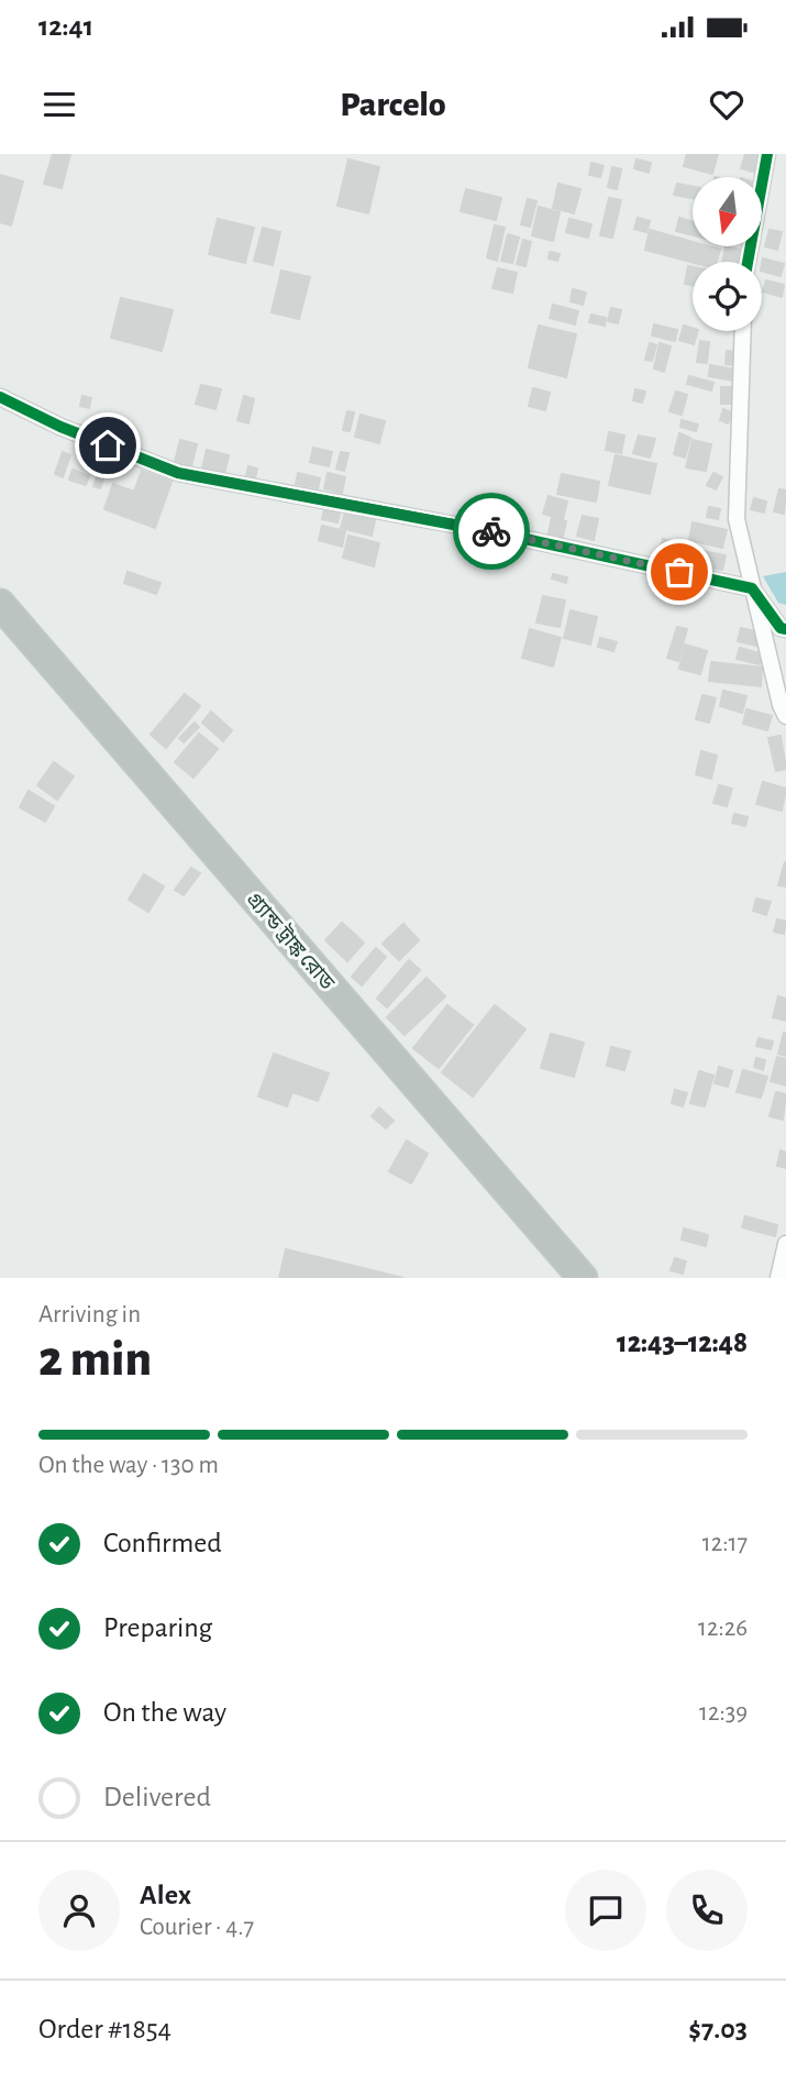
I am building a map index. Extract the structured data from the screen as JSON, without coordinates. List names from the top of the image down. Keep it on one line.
{"streets":{"highway":["গ্র্যান্ড ট্রাঙ্ক রোড"]},"north":"bottom","page":{"status":"12:41","header":"Parcelo","heading":["2 min","Arriving in","12:43–12:48"],"panel":["Alex","Courier · 4.7","Order #1854","$7.03"],"bar":"On the way · 130 m","list":[["Confirmed","12:17"],["Preparing","12:26"],["On the way","12:39"],"Delivered"]}}
